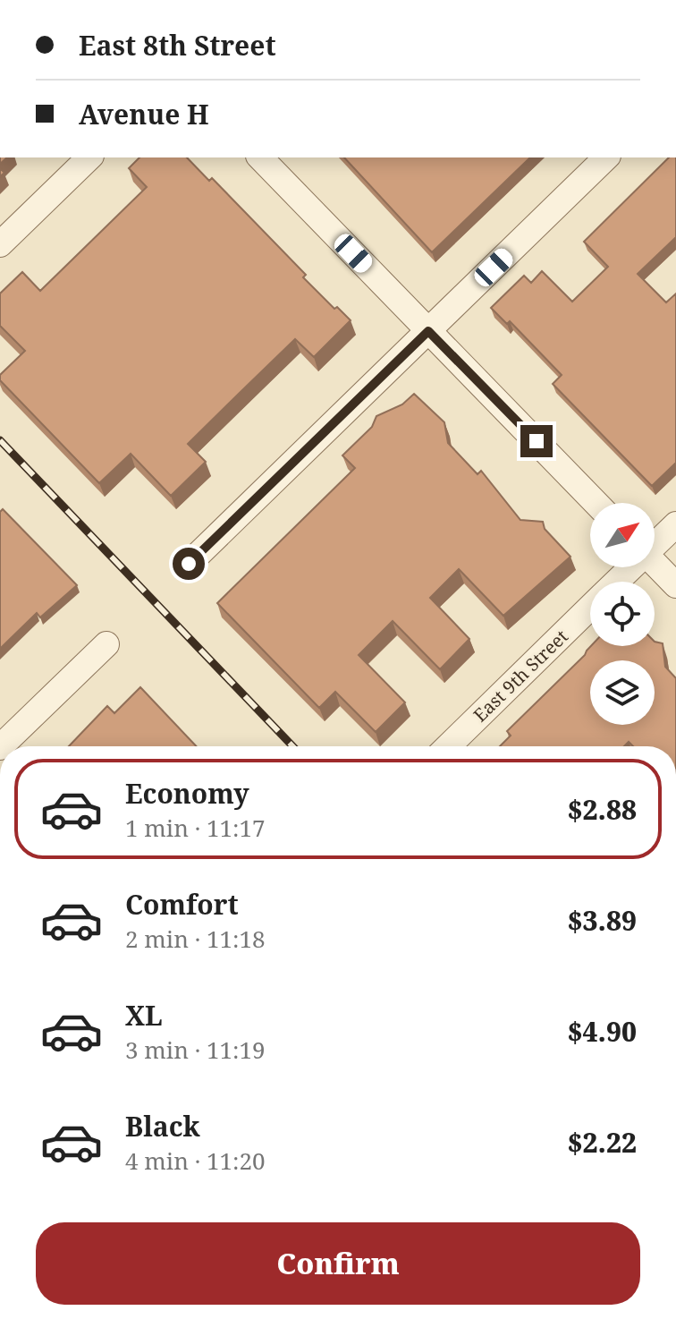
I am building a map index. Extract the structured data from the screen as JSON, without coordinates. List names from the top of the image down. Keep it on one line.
{"streets":{"street":["East 9th Street"]},"north":"top right","page":{"banner":["East 8th Street","Avenue H"],"list":[{"name":"Economy","note":"1 min · 11:17","value":"$2.88"},{"name":"Comfort","note":"2 min · 11:18","value":"$3.89"},{"name":"XL","note":"3 min · 11:19","value":"$4.90"},{"name":"Black","note":"4 min · 11:20","value":"$2.22"}],"buttons":"Confirm"}}
